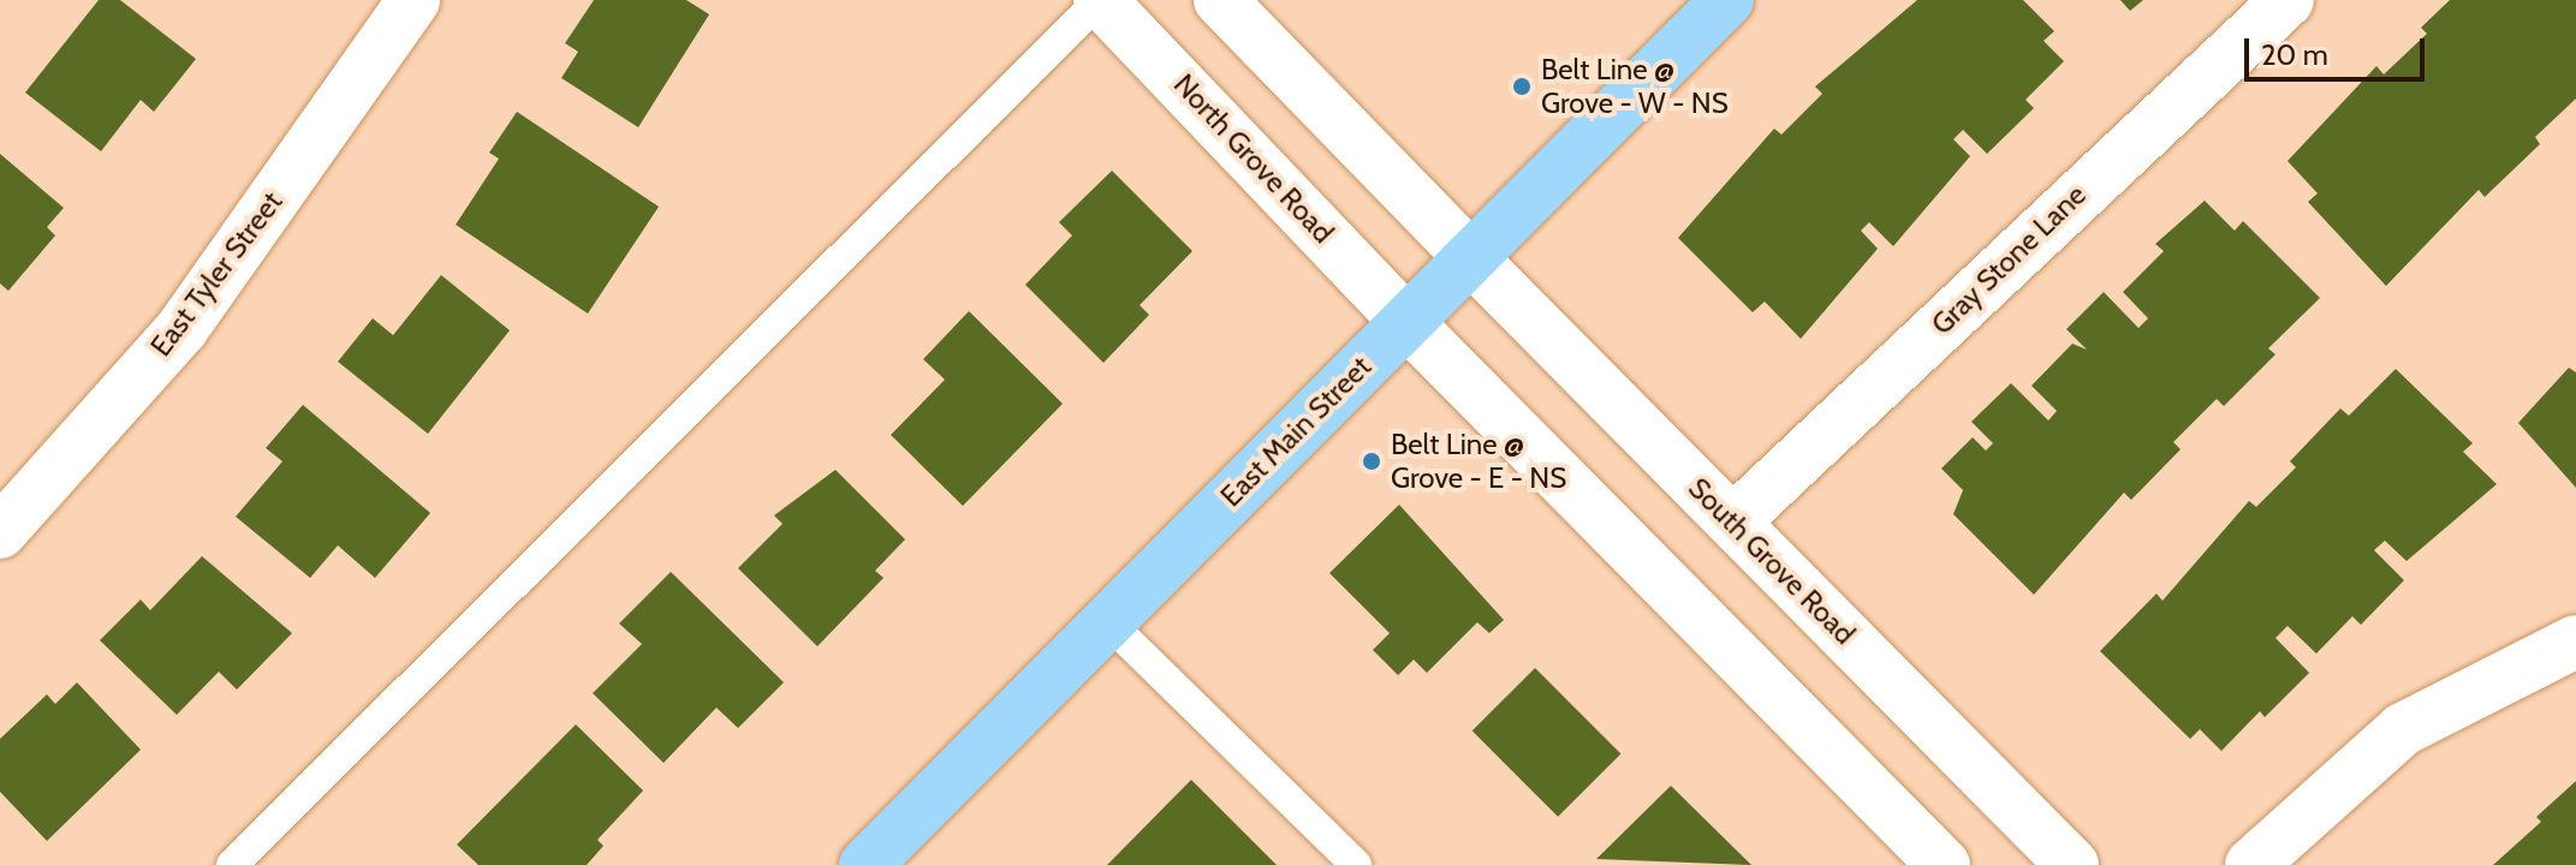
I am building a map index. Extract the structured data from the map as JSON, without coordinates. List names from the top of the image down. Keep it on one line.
{"streets":{"main road":["East Main Street"],"street":["North Grove Road","Gray Stone Lane","East Tyler Street","South Grove Road"]},"crossings":[["North Grove Road","East Main Street"],["Gray Stone Lane","South Grove Road"],["East Main Street","South Grove Road"]],"places":["Belt Line @ Grove - W - NS","Belt Line @ Grove - E - NS"],"scale_bar":"20 m"}
